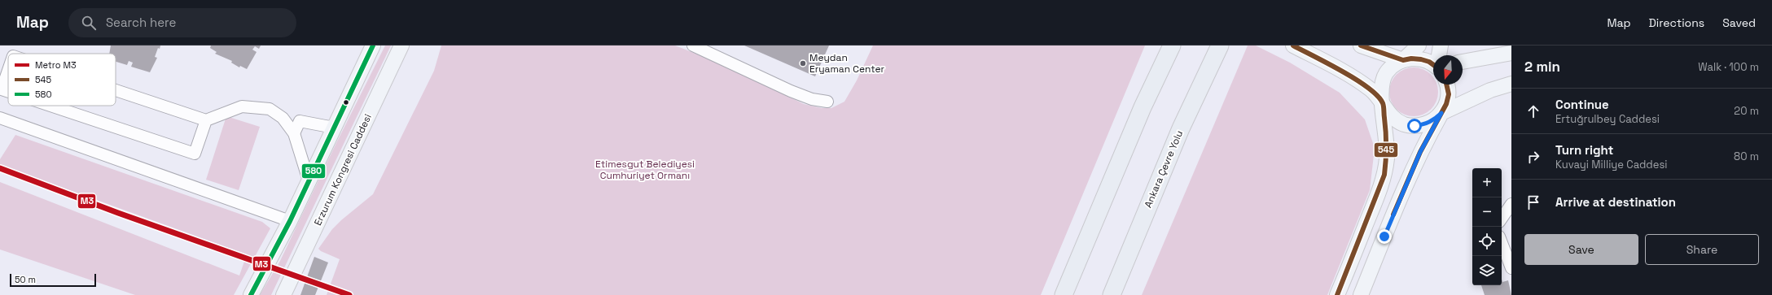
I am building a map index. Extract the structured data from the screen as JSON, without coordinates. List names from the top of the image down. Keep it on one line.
{"streets":{"highway":["Ankara Çevre Yolu"],"main road":["Erzurum Kongresi Caddesi"]},"parks":["Etimesgut Belediyesi Cumhuriyet Ormanı"],"places":["Meydan Eryaman Center"],"lines":["transit line 545","transit line 580","metro line M3"],"legend":["Metro M3","545","580"],"scale_bar":"50 m","north":"bottom","page":{"header":"Map","search":"Search here","nav":["Map","Directions","Saved"],"heading":["2 min","Walk · 100 m"],"list":[["Continue","Ertuğrulbey Caddesi","20 m"],["Turn right","Kuvayi Milliye Caddesi","80 m"],"Arrive at destination"],"map_buttons":["+","−"],"buttons":["Save","Share"],"scale":"50 m"}}
